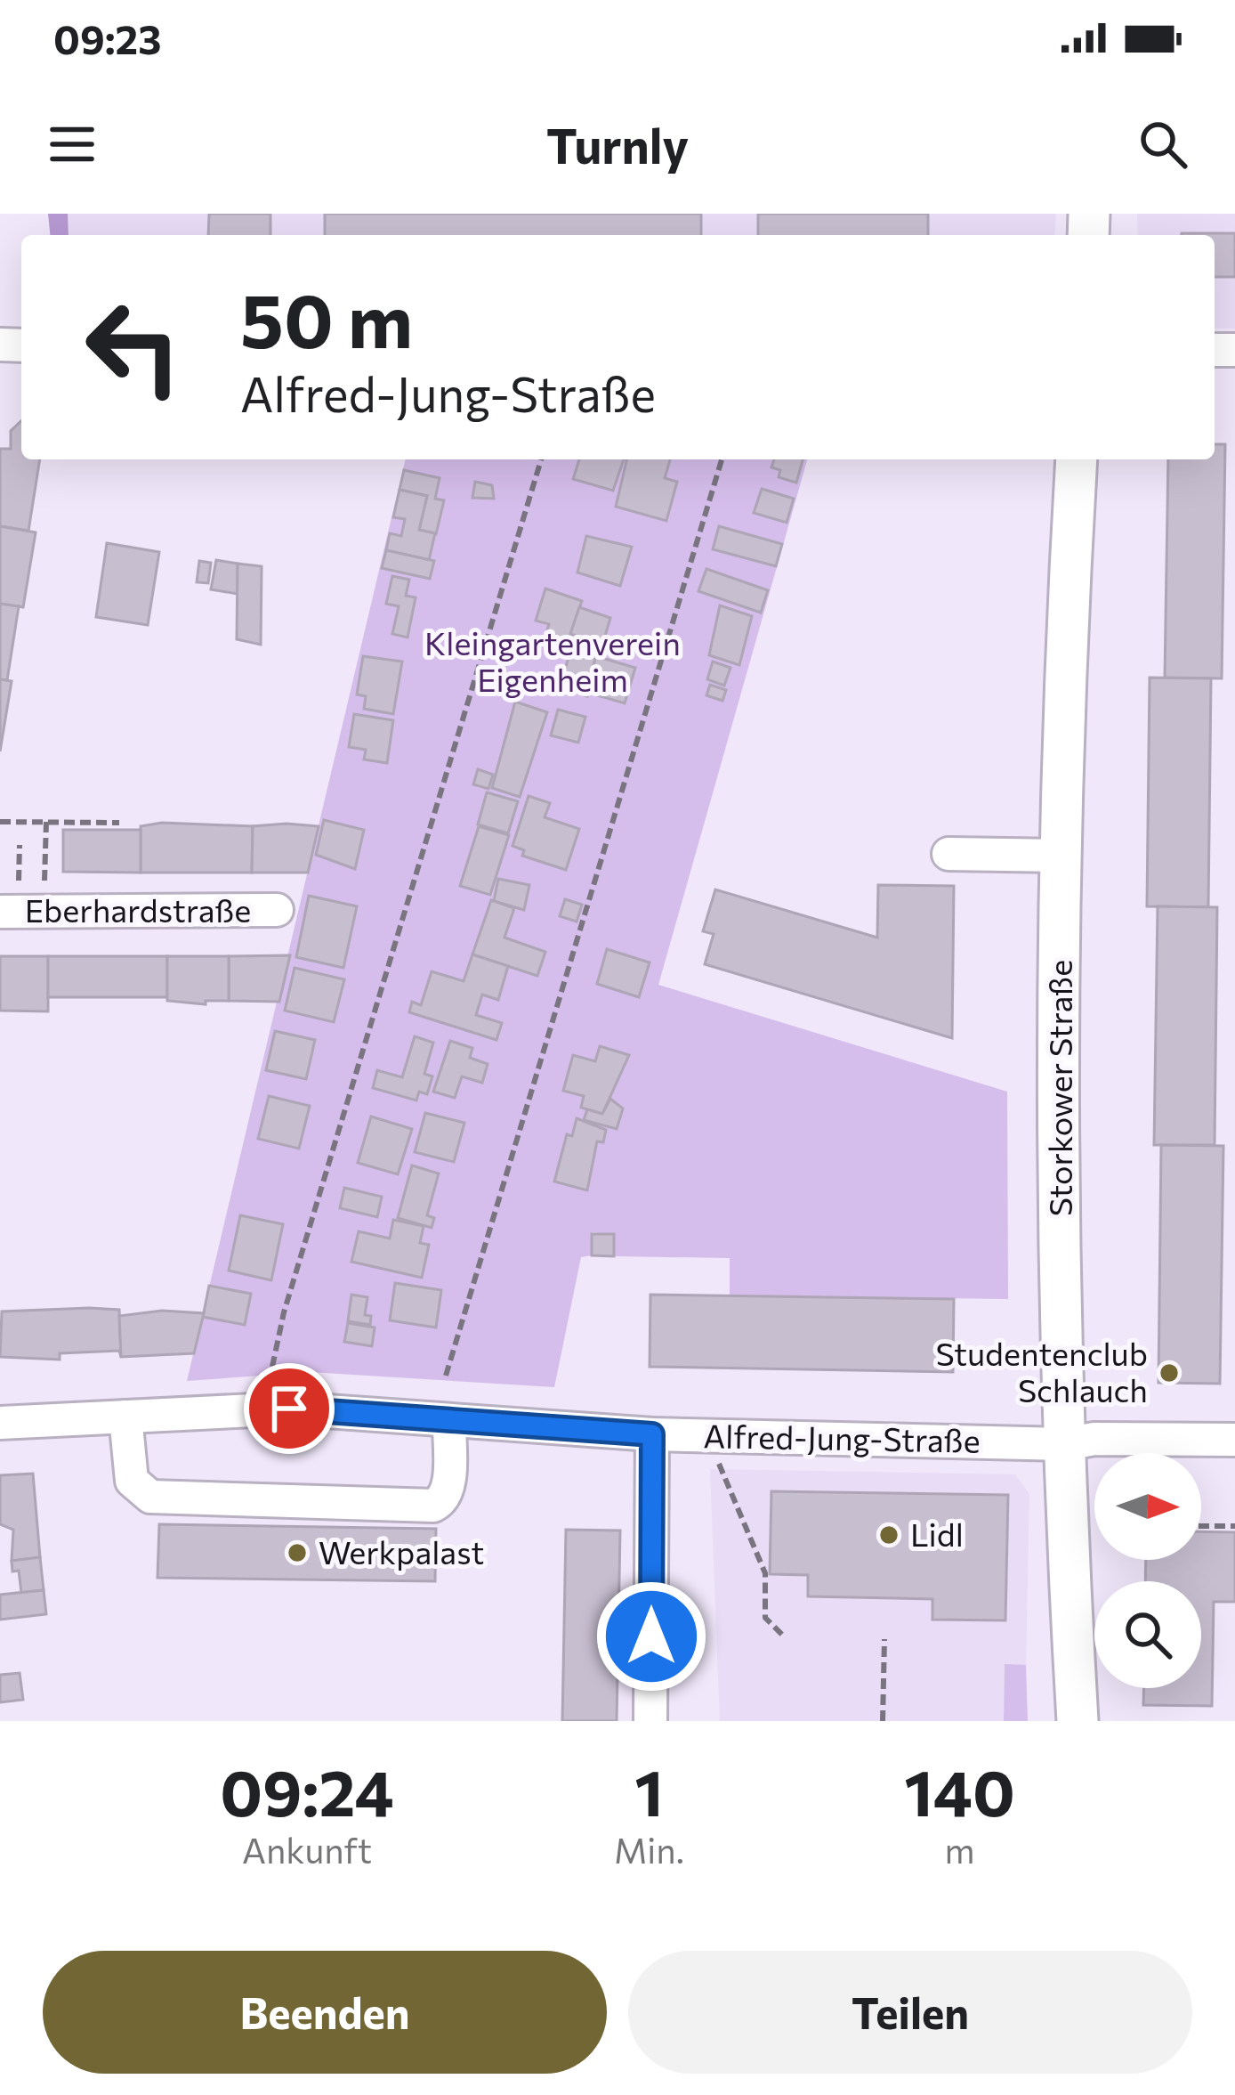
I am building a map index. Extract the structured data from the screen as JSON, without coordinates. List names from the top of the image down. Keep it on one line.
{"streets":{"main road":["Storkower Straße"],"street":["Eberhardstraße","Alfred-Jung-Straße"]},"crossings":[["Storkower Straße","Alfred-Jung-Straße"]],"parks":["Kleingartenverein Eigenheim"],"places":["Studentenclub Schlauch","Lidl","Werkpalast"],"north":"right","page":{"status":"09:23","header":"Turnly","turn":["50 m","Alfred-Jung-Straße"],"eta":["09:24","Ankunft","1","Min.","140","m"],"buttons":["Beenden","Teilen"]}}
